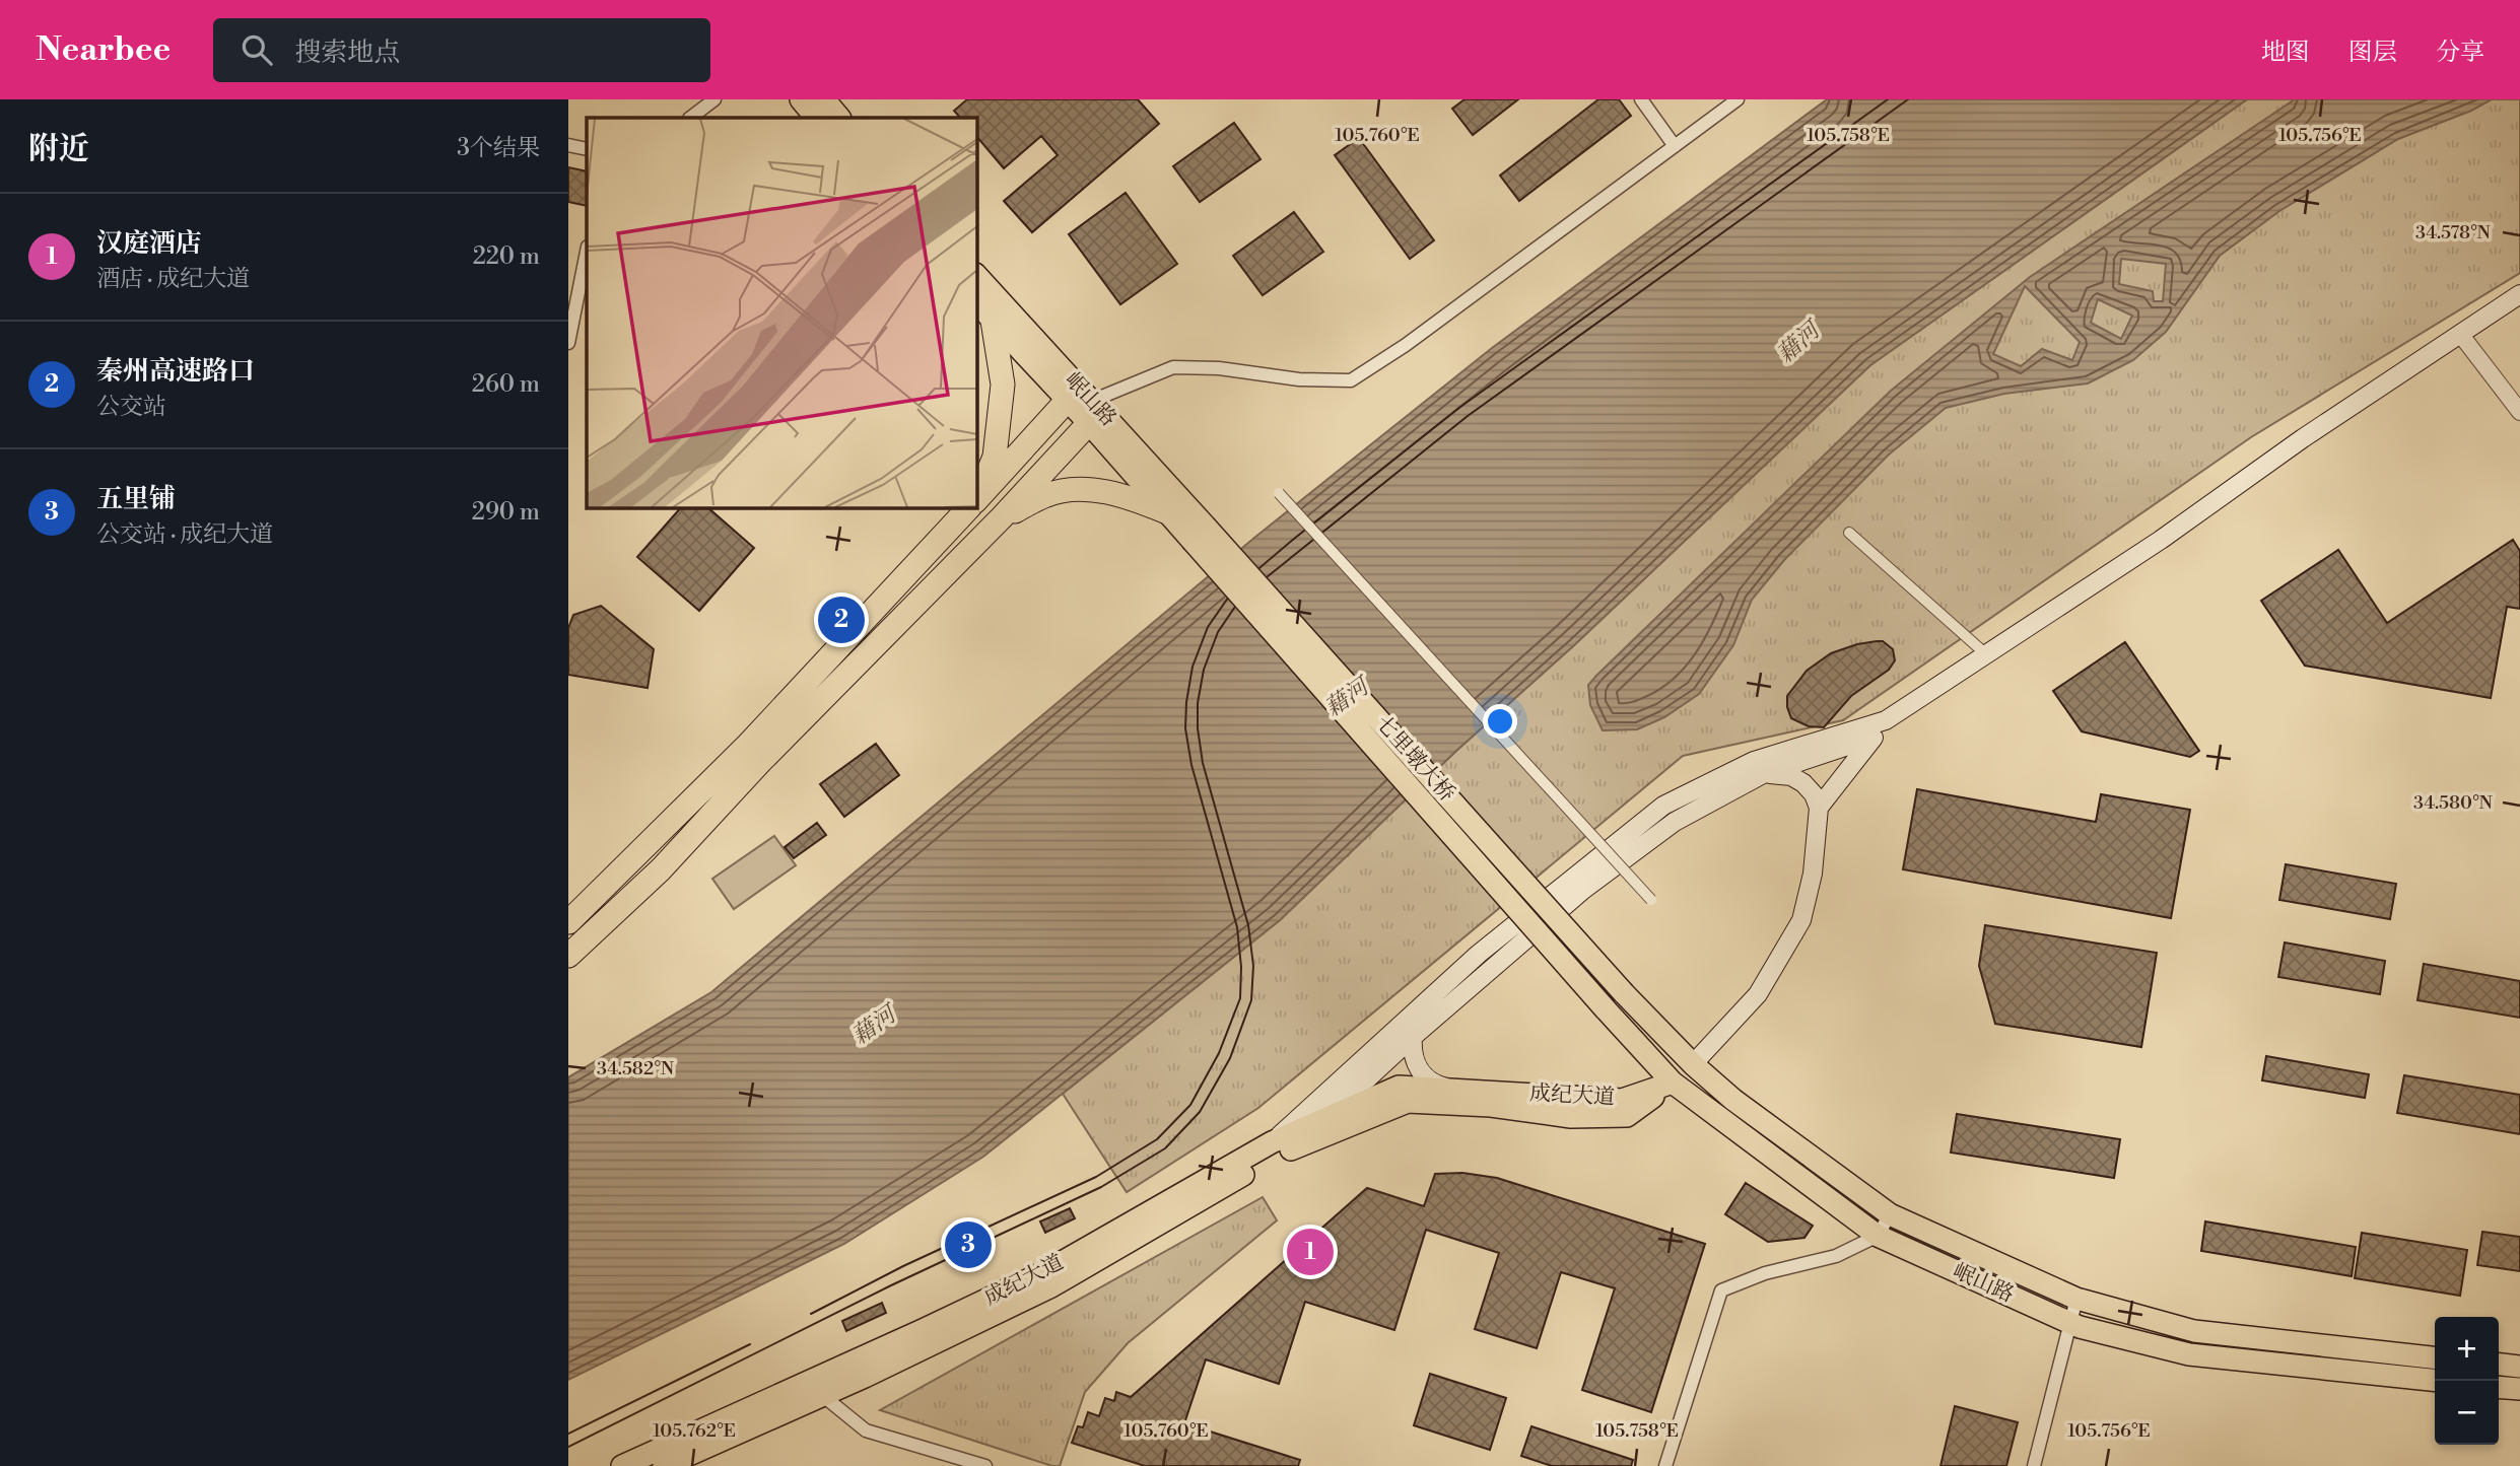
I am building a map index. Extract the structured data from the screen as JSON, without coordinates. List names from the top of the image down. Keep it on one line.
{"streets":{"main road":["岷山路","七里墩大桥","成纪大道"]},"crossings":[["岷山路","七里墩大桥"],["岷山路","成纪大道"]],"water":["藉河"],"page":{"header":"Nearbee","search":"搜索地点","nav":["地图","图层","分享"],"heading":["附近","3个结果"],"list":[{"mark":"1","name":"汉庭酒店","note":"酒店 · 成纪大道","value":"220 m"},{"mark":"2","name":"秦州高速路口","note":"公交站","value":"260 m"},{"mark":"3","name":"五里铺","note":"公交站 · 成纪大道","value":"290 m"}],"pins":["2","3","1"],"map_buttons":["+","−"]},"coordinates":["105.760°E","105.758°E","105.756°E","34.578°N","34.580°N","34.582°N","105.762°E"]}
